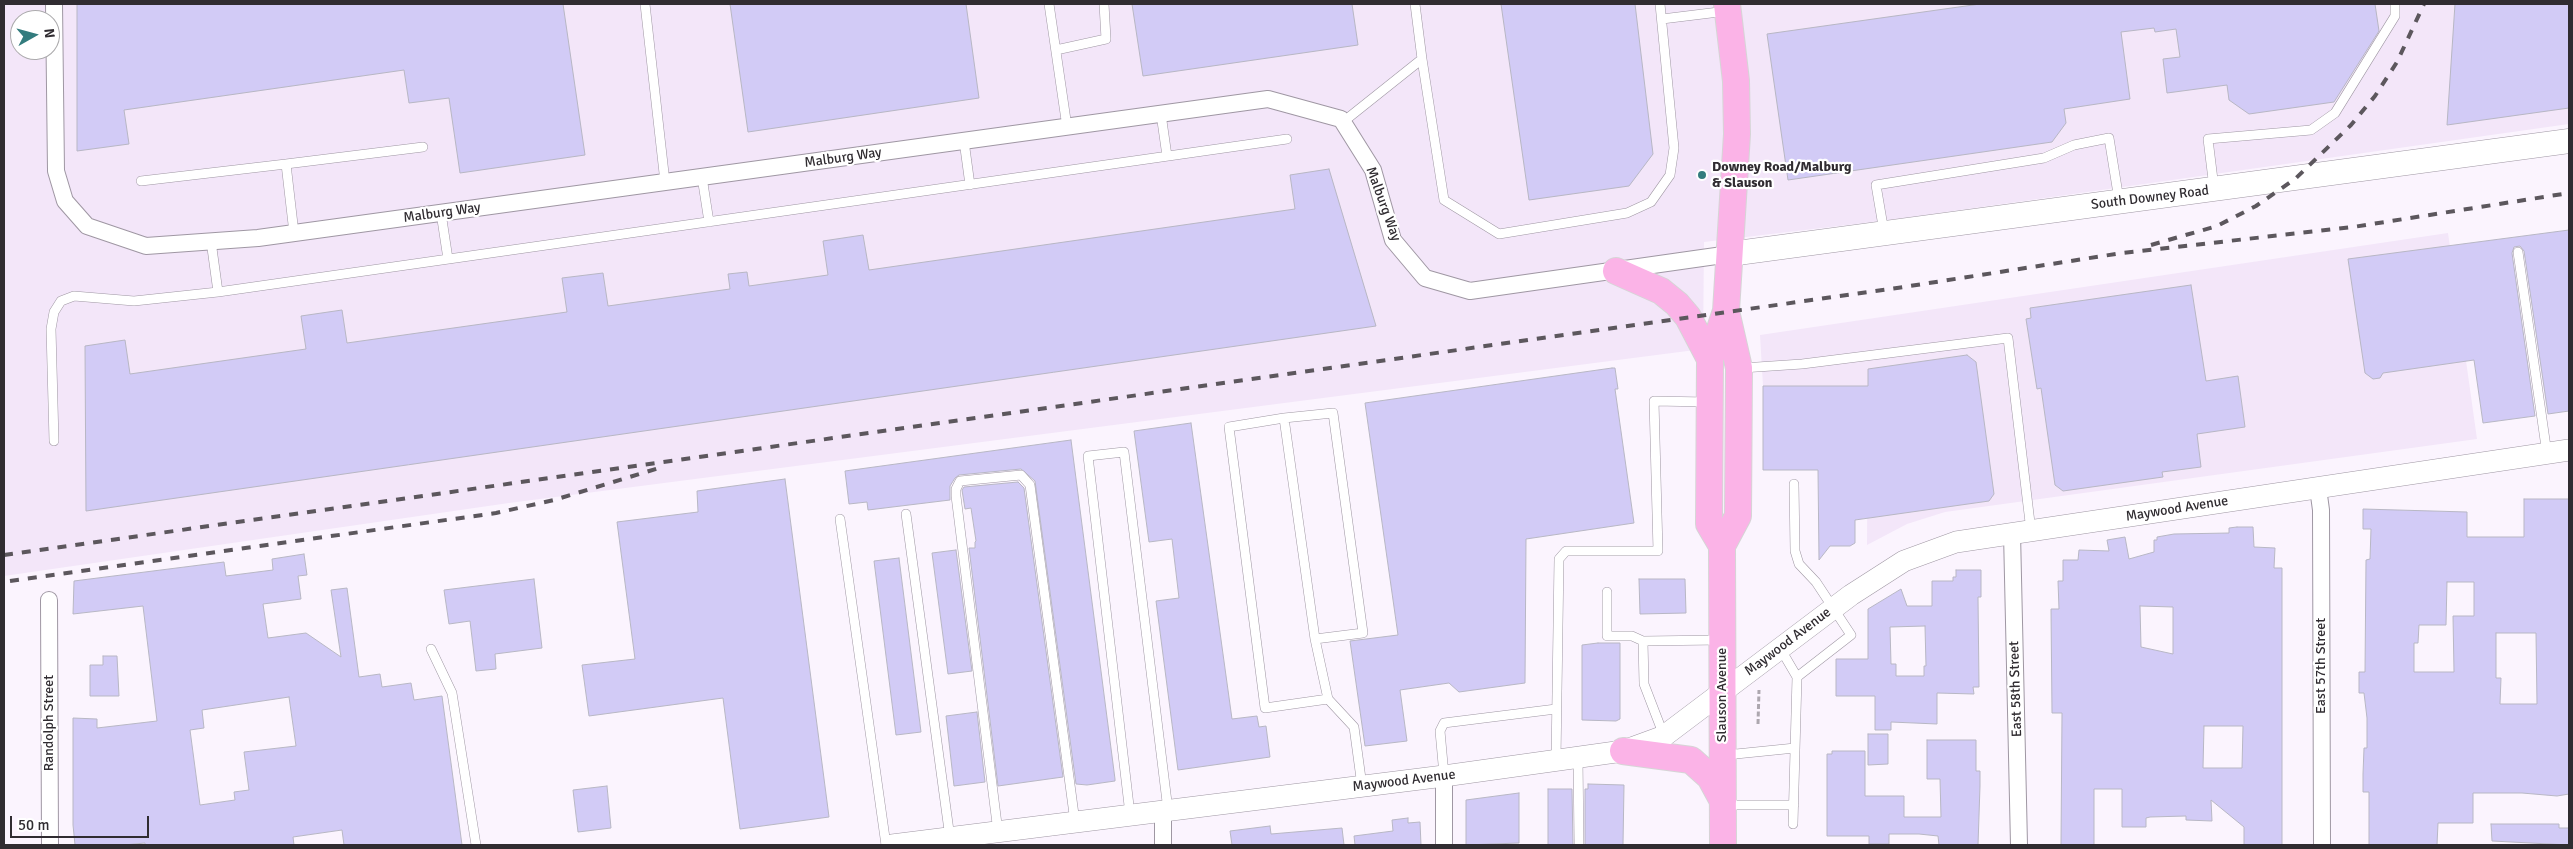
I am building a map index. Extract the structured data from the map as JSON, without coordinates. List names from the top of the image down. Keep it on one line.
{"streets":{"main road":["South Downey Road","Slauson Avenue"],"street":["Malburg Way","Maywood Avenue","East 57th Street","East 58th Street","Randolph Street"]},"crossings":[["Malburg Way","South Downey Road"],["Malburg Way","Slauson Avenue"],["South Downey Road","Slauson Avenue"],["Maywood Avenue","East 57th Street"],["Maywood Avenue","East 58th Street"],["Maywood Avenue","Slauson Avenue"]],"places":["Downey Road/Malburg & Slauson"],"scale_bar":"50 m","north":"right"}
